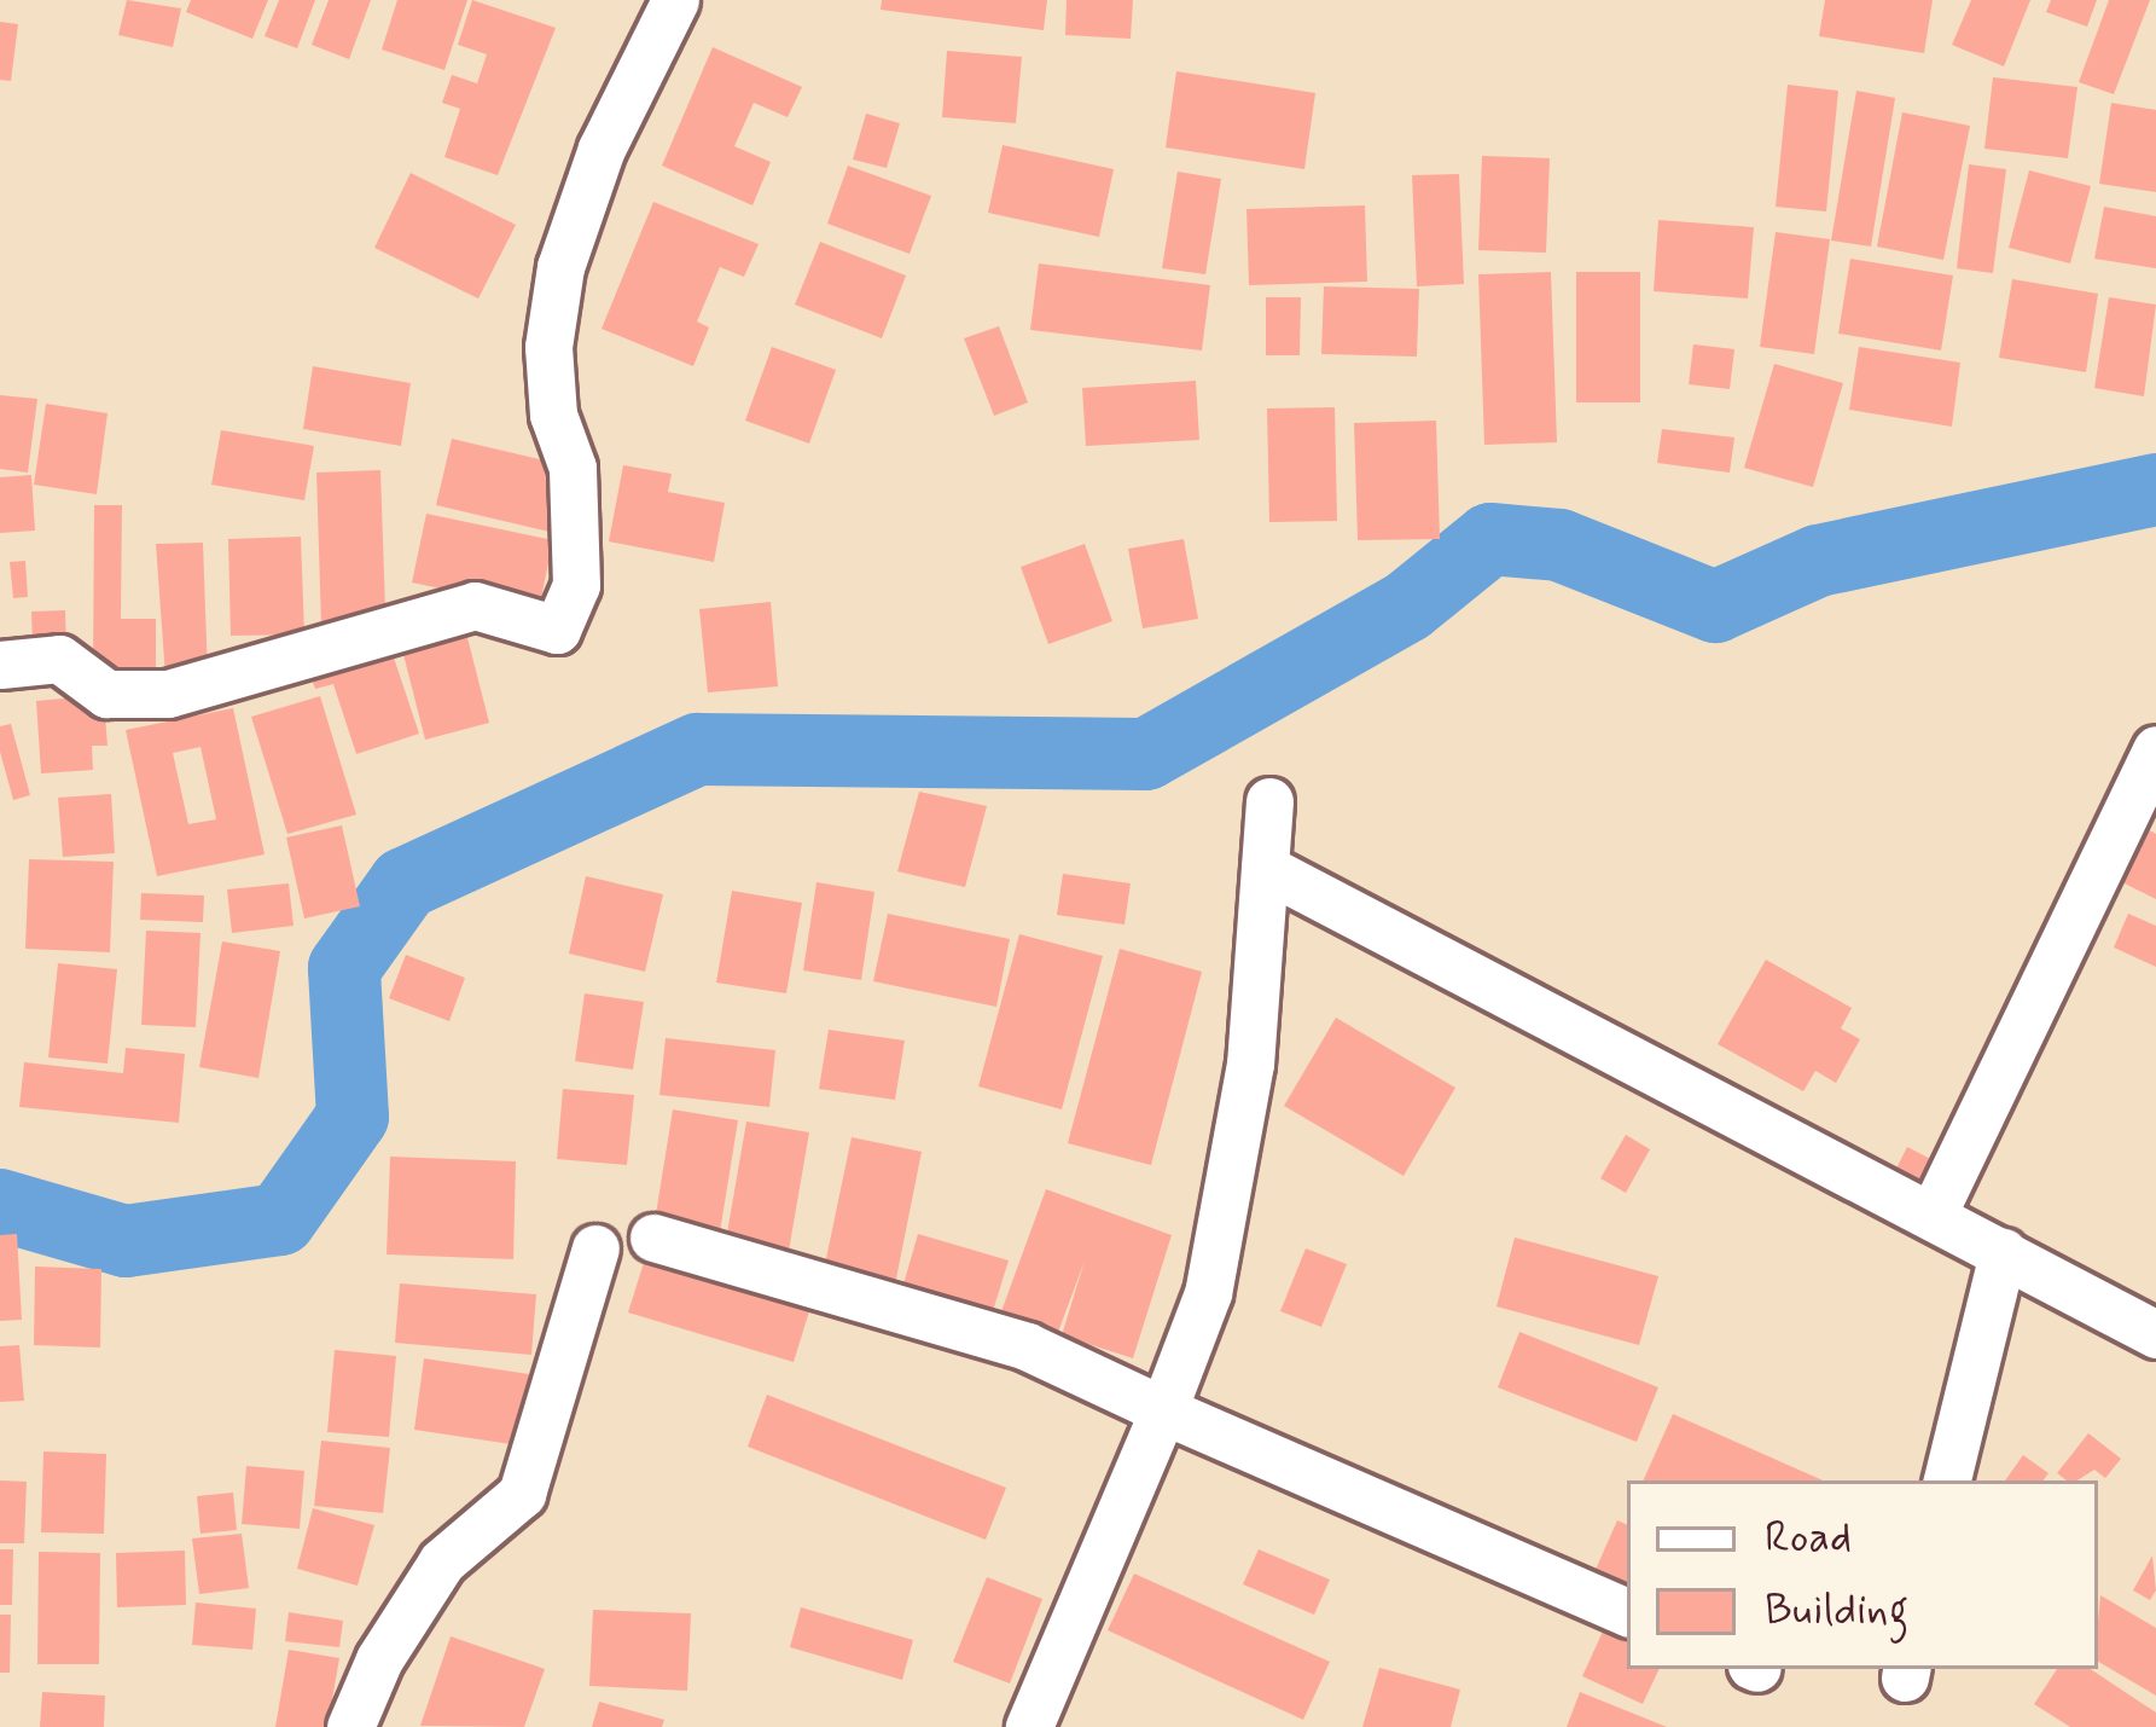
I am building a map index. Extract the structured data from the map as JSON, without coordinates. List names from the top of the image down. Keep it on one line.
{"legend":["Road","Building"]}
